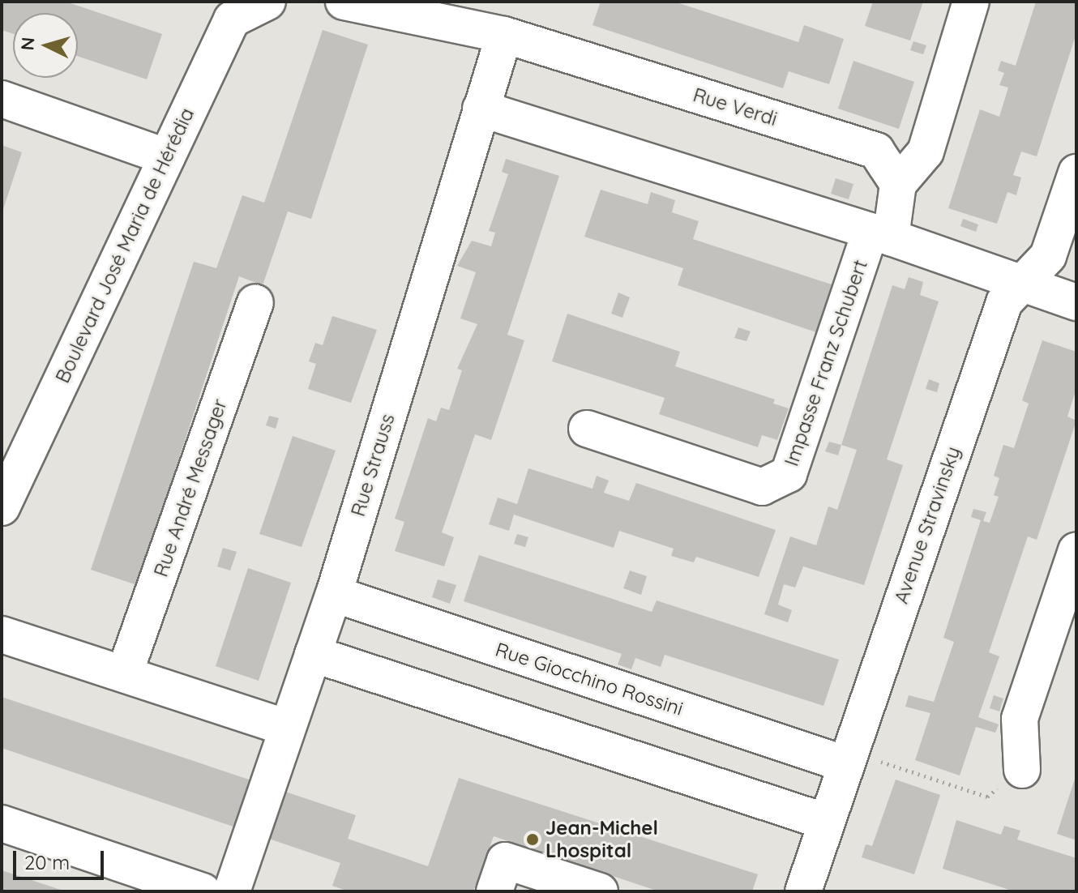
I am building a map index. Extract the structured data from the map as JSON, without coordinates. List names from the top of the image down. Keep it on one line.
{"streets":{"street":["Rue Verdi","Boulevard José Maria de Hérédia","Impasse Franz Schubert","Rue Strauss","Rue André Messager","Avenue Stravinsky","Rue Giocchino Rossini"]},"crossings":[["Rue Verdi","Rue Strauss"],["Rue Strauss","Rue Giocchino Rossini"],["Avenue Stravinsky","Rue Giocchino Rossini"]],"places":["Jean-Michel Lhospital"],"scale_bar":"20 m","north":"left"}
